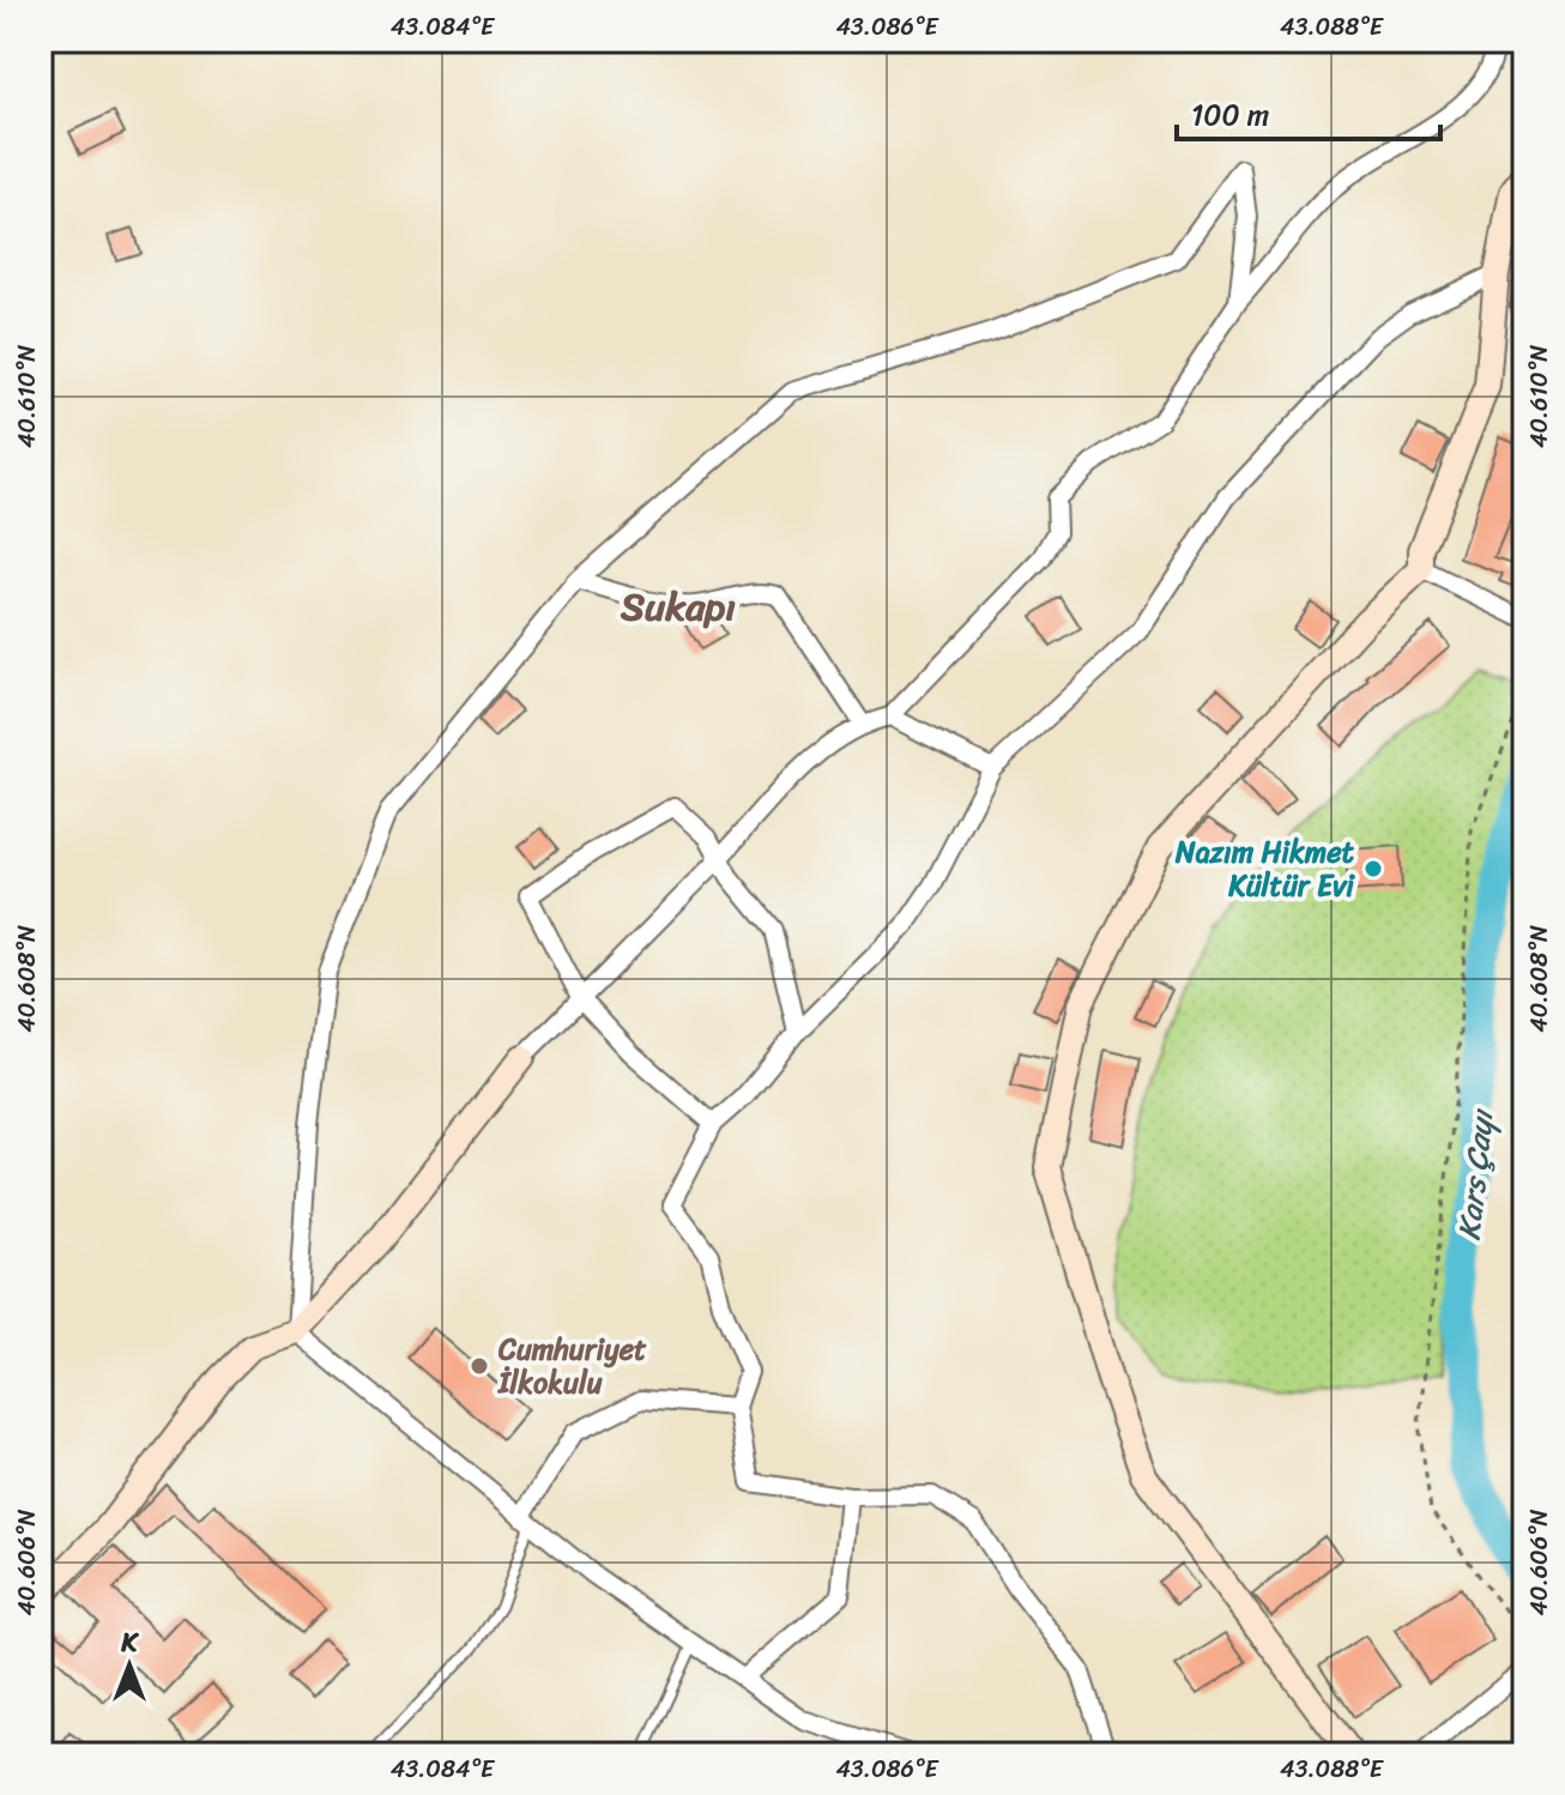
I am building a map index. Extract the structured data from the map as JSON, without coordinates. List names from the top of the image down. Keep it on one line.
{"districts":["Sukapı"],"water":["Kars Çayı"],"places":["Nazım Hikmet Kültür Evi","Cumhuriyet İlkokulu"],"scale_bar":"100 m","north":"top","coordinates":["43.084°E","43.086°E","43.088°E","40.610°N","40.608°N","40.606°N"]}
